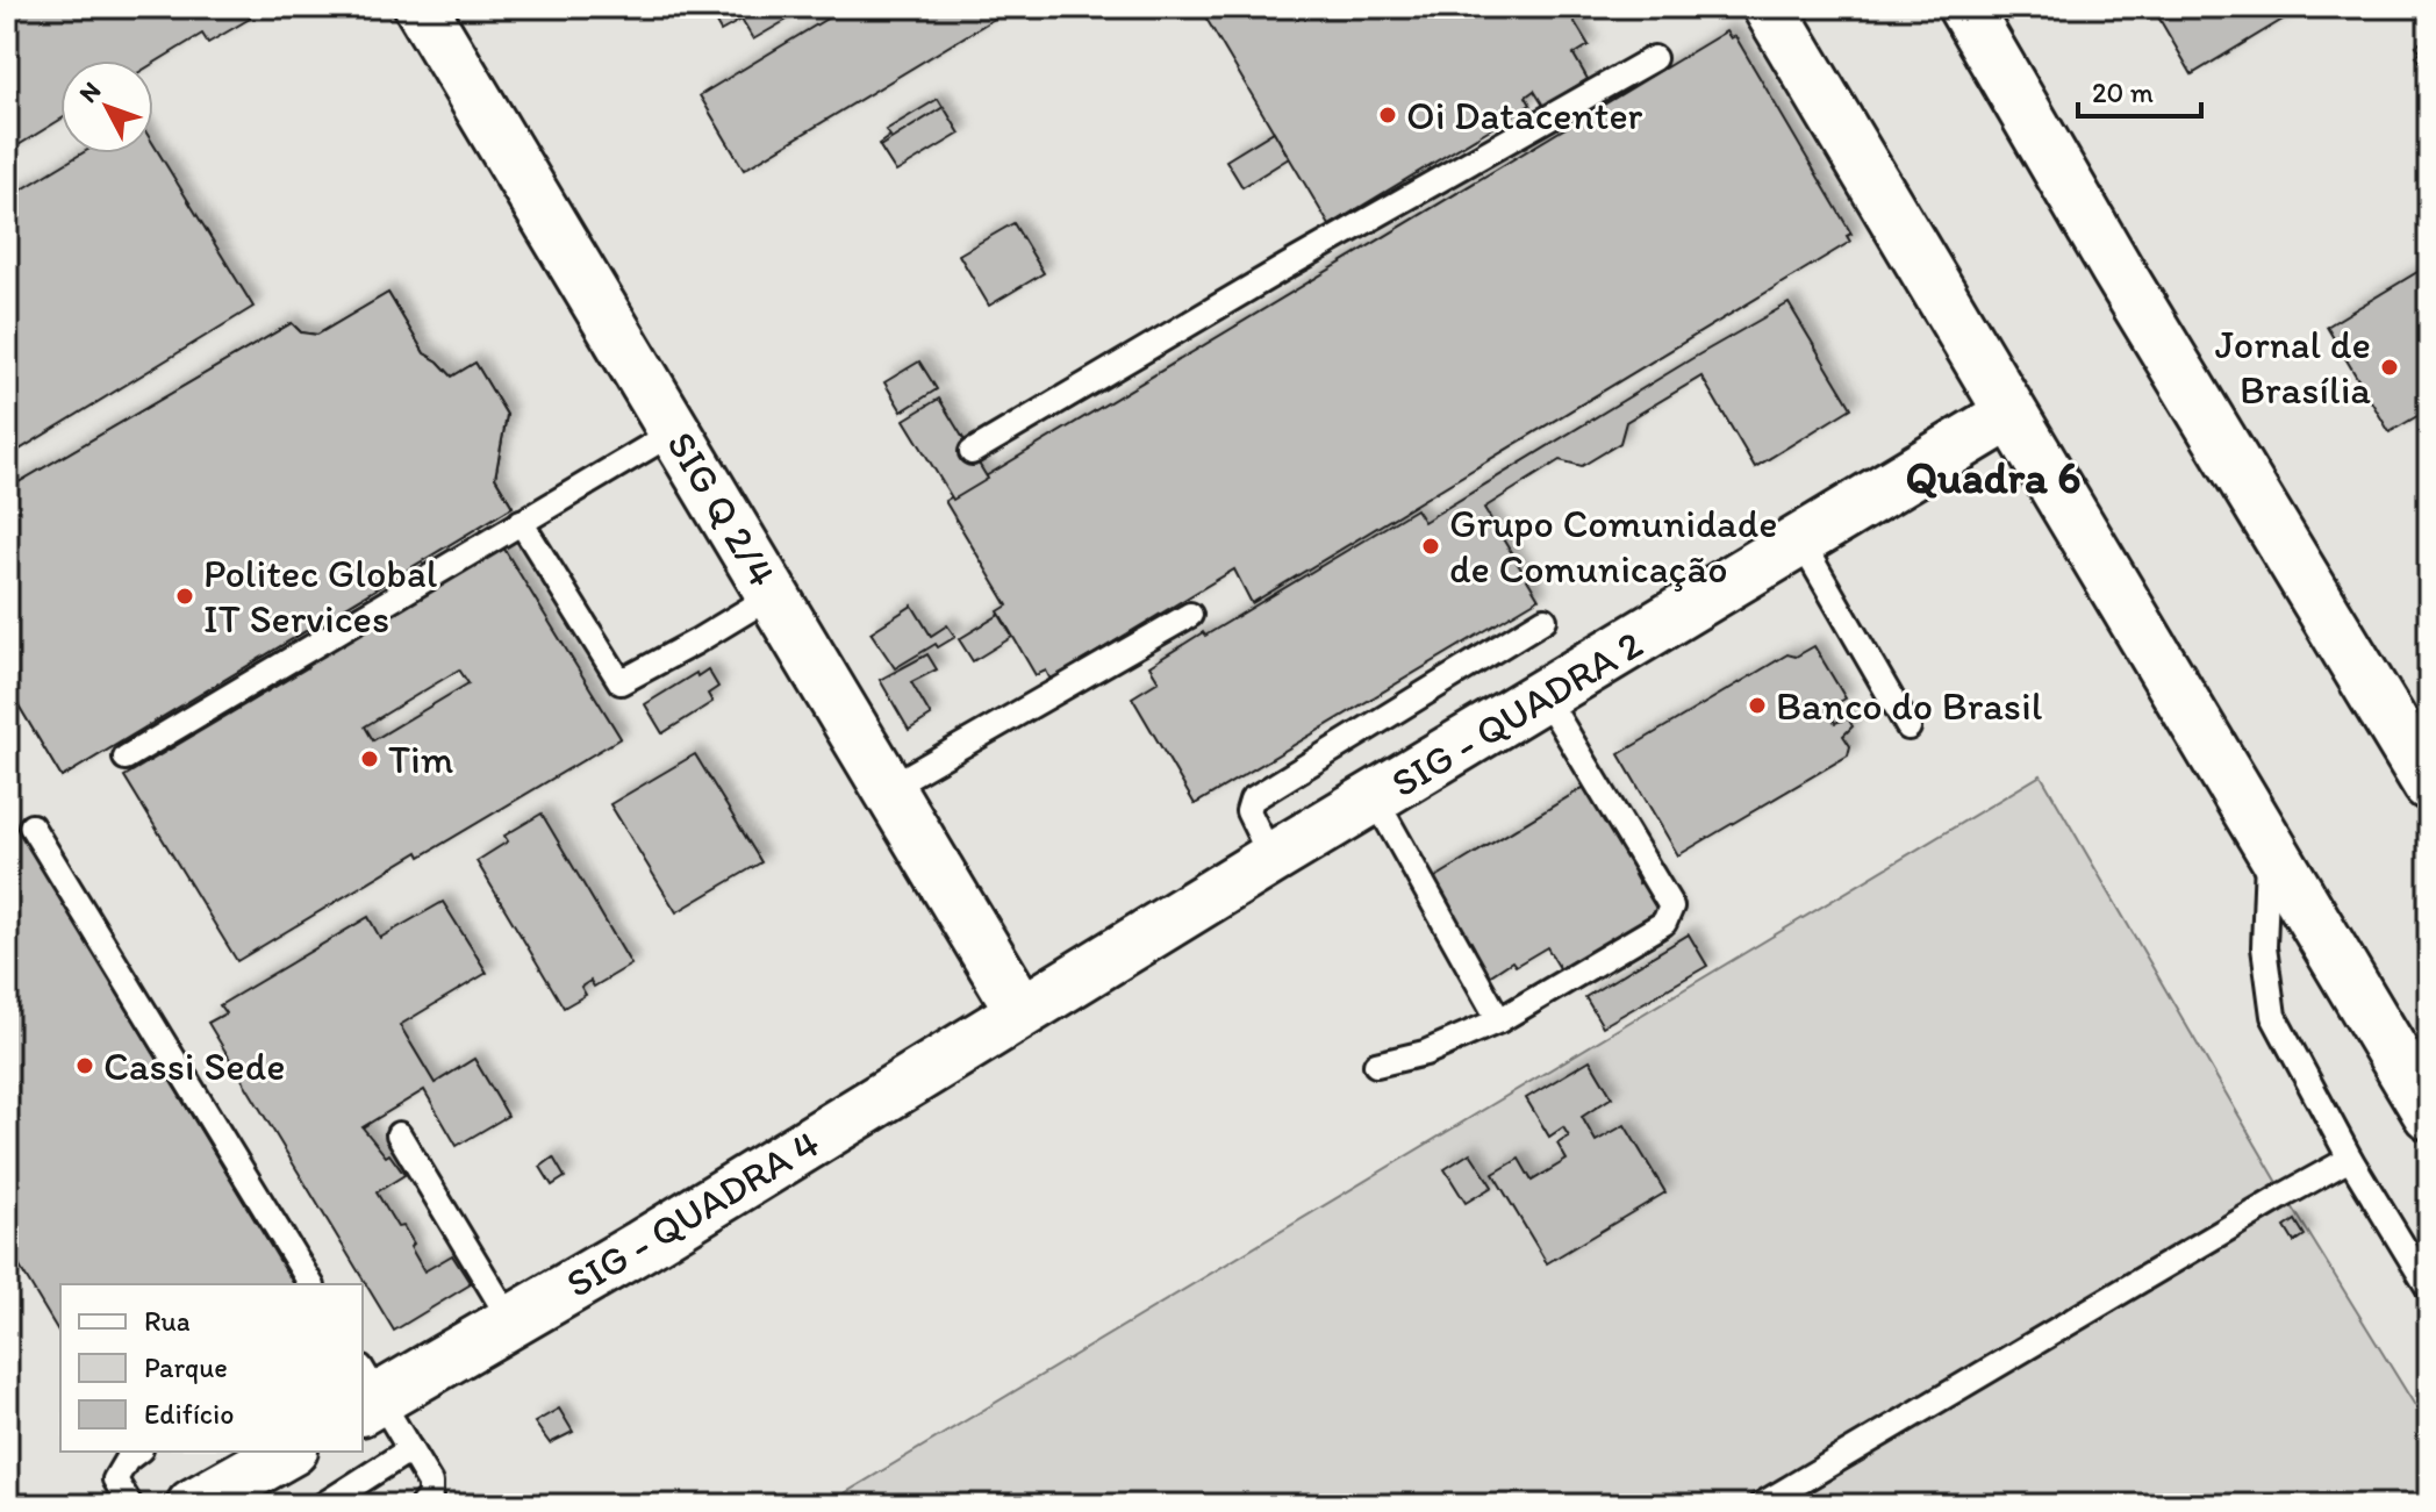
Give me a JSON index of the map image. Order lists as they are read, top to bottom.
{
  "streets": {
    "street": ["SIG Q 2/4", "SIG - QUADRA 2", "SIG - QUADRA 4"]
  },
  "crossings": [
    ["SIG Q 2/4", "SIG - QUADRA 2"],
    ["SIG Q 2/4", "SIG - QUADRA 4"],
    ["SIG - QUADRA 2", "SIG - QUADRA 4"]
  ],
  "districts": ["Quadra 6"],
  "places": [
    "Oi Datacenter",
    "Jornal de Brasília",
    "Grupo Comunidade de Comunicação",
    "Politec Global IT Services",
    "Banco do Brasil",
    "Tim",
    "Cassi Sede"
  ],
  "legend": ["Rua", "Parque", "Edifício"],
  "scale_bar": "20 m",
  "north": "top left"
}
